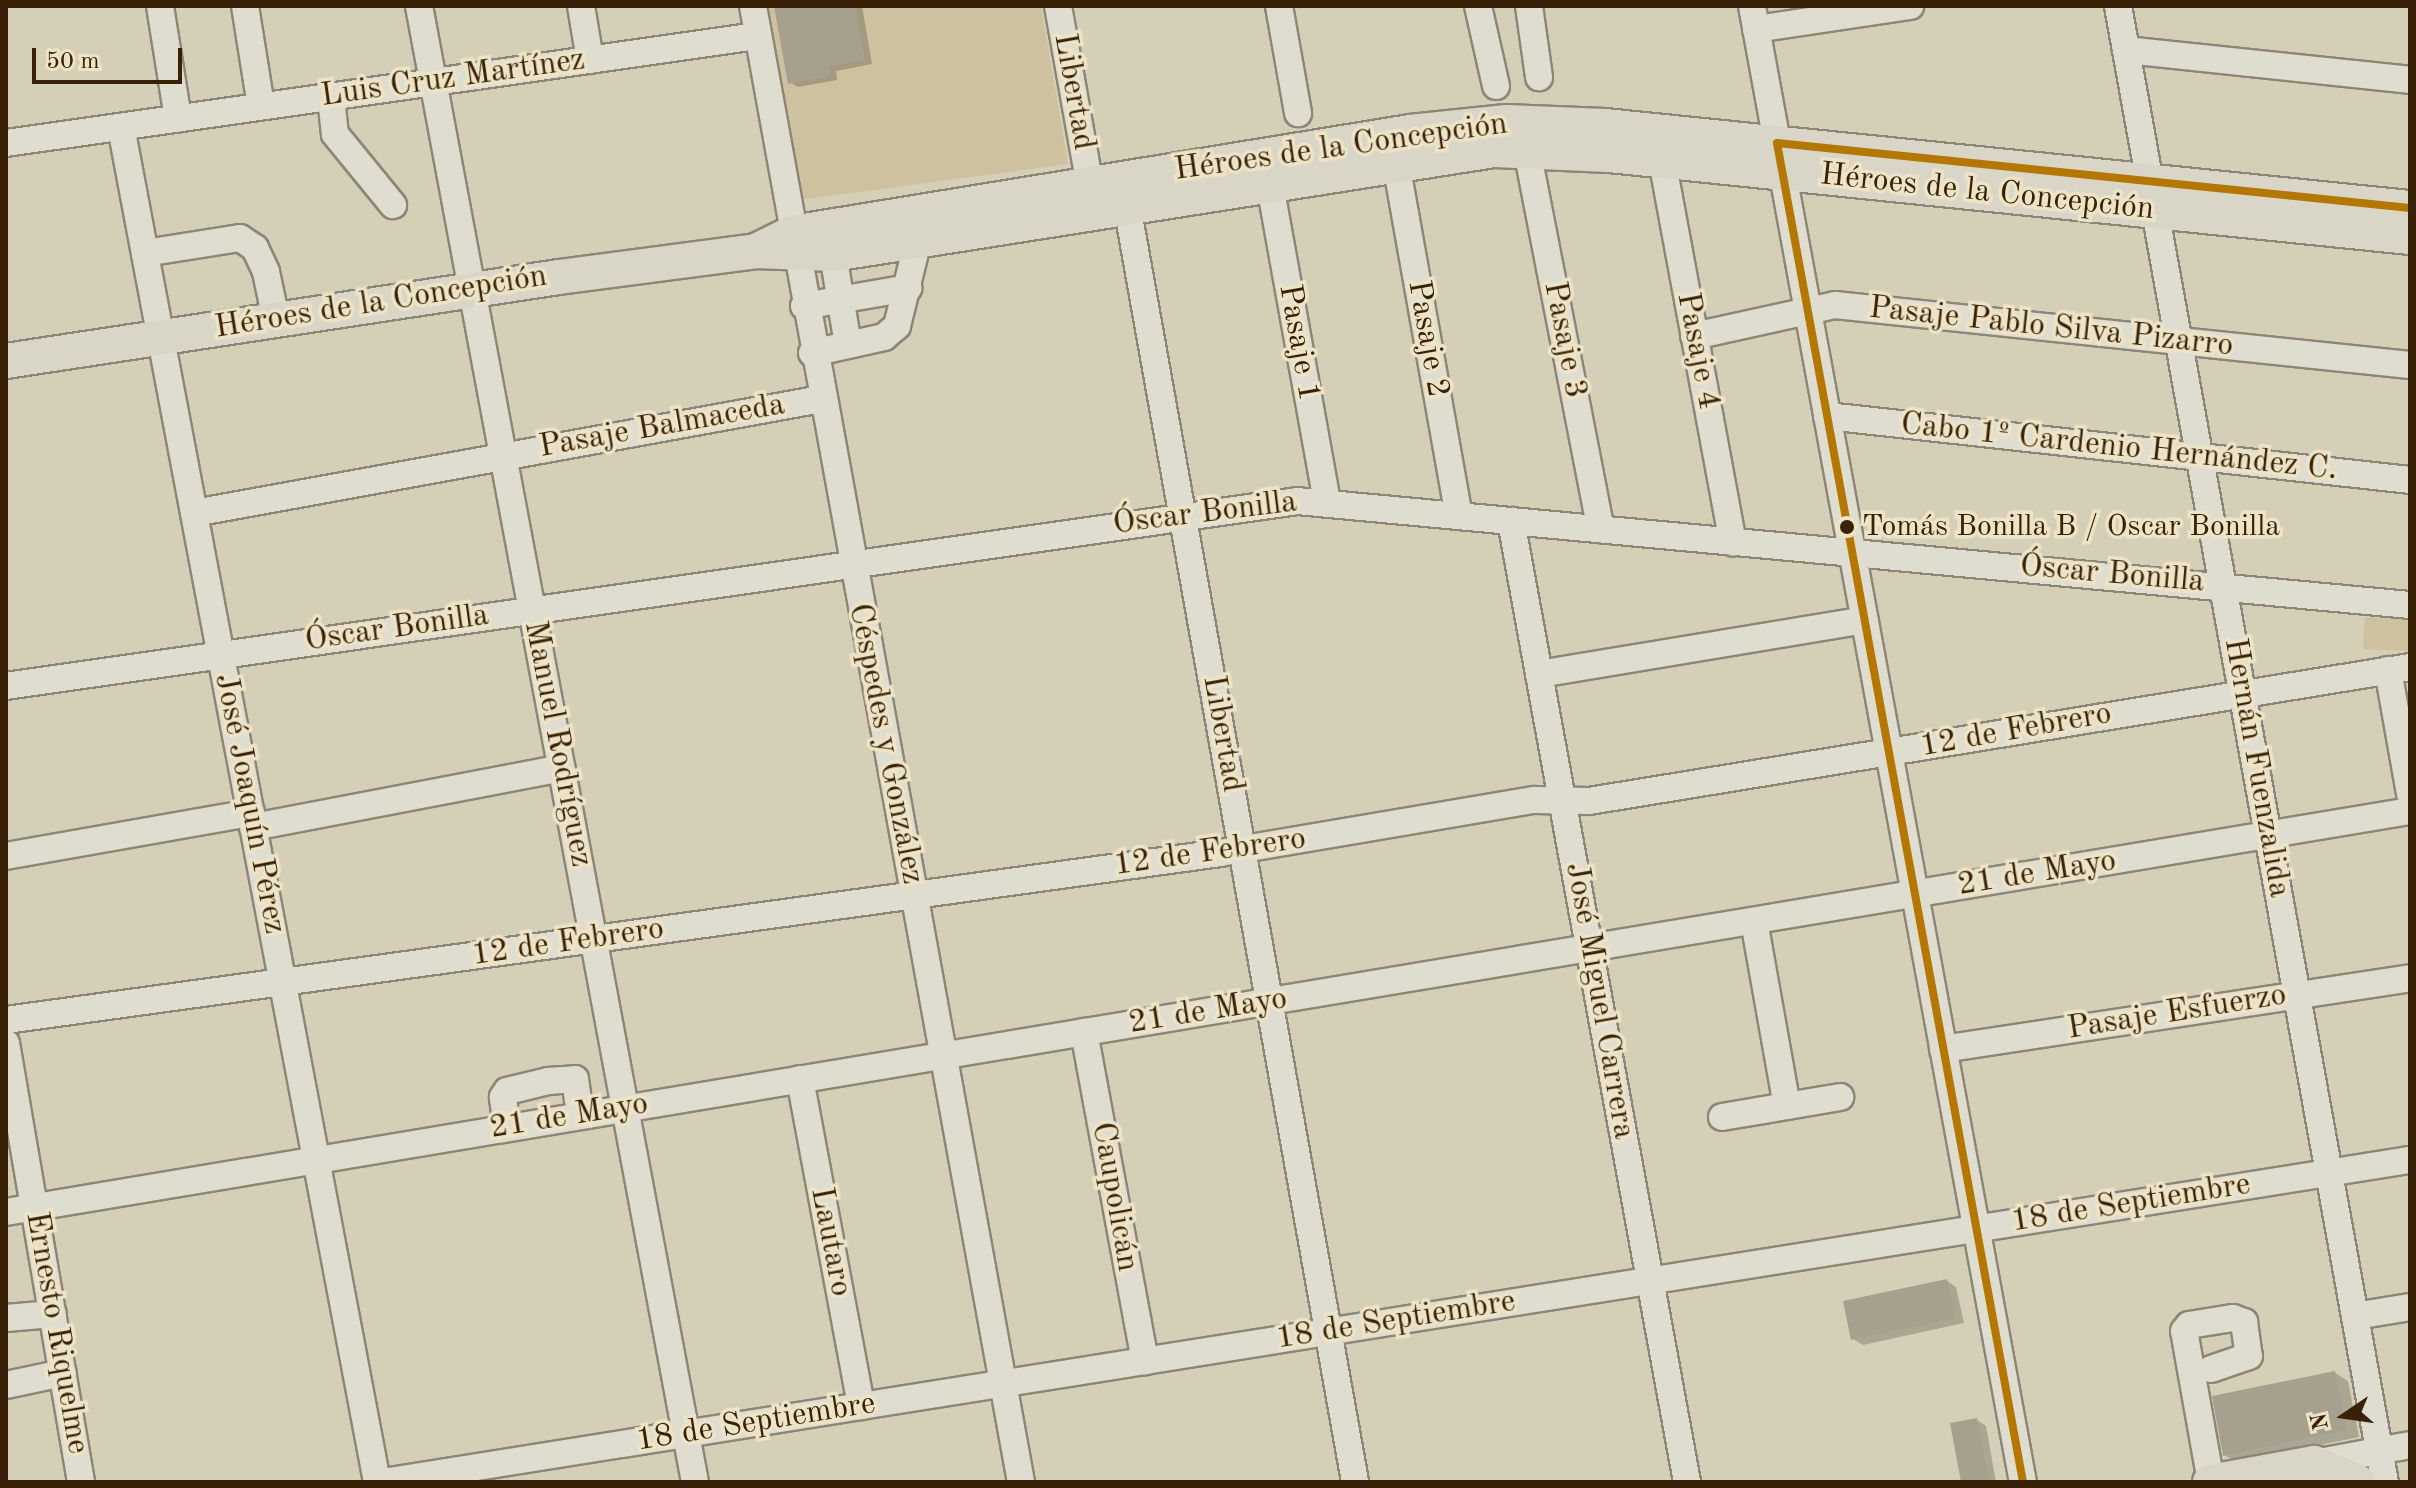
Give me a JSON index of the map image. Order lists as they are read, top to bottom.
{
  "streets": {
    "main road": ["Héroes de la Concepción"],
    "street": [
      "Luis Cruz Martínez",
      "Libertad",
      "Pasaje Pablo Silva Pizarro",
      "Pasaje 2",
      "Pasaje 3",
      "Pasaje 1",
      "Pasaje 4",
      "Pasaje Balmaceda",
      "Cabo 1º Cardenio Hernández C.",
      "Óscar Bonilla",
      "12 de Febrero",
      "Manuel Rodríguez",
      "Céspedes y González",
      "Hernán Fuenzalida",
      "José Joaquín Pérez",
      "21 de Mayo",
      "José Miguel Carrera",
      "Pasaje Esfuerzo",
      "Caupolicán",
      "18 de Septiembre",
      "Lautaro",
      "Ernesto Riquelme"
    ]
  },
  "crossings": [
    ["Luis Cruz Martínez", "Manuel Rodríguez"],
    ["Luis Cruz Martínez", "Céspedes y González"],
    ["Luis Cruz Martínez", "José Joaquín Pérez"],
    ["Libertad", "Héroes de la Concepción"],
    ["Libertad", "Óscar Bonilla"],
    ["Libertad", "12 de Febrero"],
    ["Libertad", "21 de Mayo"],
    ["Libertad", "18 de Septiembre"],
    ["Héroes de la Concepción", "Pasaje 2"],
    ["Héroes de la Concepción", "Pasaje 3"],
    ["Héroes de la Concepción", "Pasaje 1"],
    ["Héroes de la Concepción", "Pasaje 4"],
    ["Héroes de la Concepción", "Manuel Rodríguez"],
    ["Héroes de la Concepción", "Céspedes y González"],
    ["Héroes de la Concepción", "Hernán Fuenzalida"],
    ["Héroes de la Concepción", "José Joaquín Pérez"],
    ["Pasaje Pablo Silva Pizarro", "Pasaje 4"],
    ["Pasaje Pablo Silva Pizarro", "Hernán Fuenzalida"],
    ["Pasaje 2", "Óscar Bonilla"],
    ["Pasaje 3", "Óscar Bonilla"],
    ["Pasaje 1", "Óscar Bonilla"],
    ["Pasaje 4", "Óscar Bonilla"],
    ["Pasaje Balmaceda", "Manuel Rodríguez"],
    ["Pasaje Balmaceda", "Céspedes y González"],
    ["Pasaje Balmaceda", "José Joaquín Pérez"],
    ["Cabo 1º Cardenio Hernández C.", "Hernán Fuenzalida"],
    ["Óscar Bonilla", "Manuel Rodríguez"],
    ["Óscar Bonilla", "Céspedes y González"],
    ["Óscar Bonilla", "Hernán Fuenzalida"],
    ["Óscar Bonilla", "José Joaquín Pérez"],
    ["Óscar Bonilla", "José Miguel Carrera"],
    ["12 de Febrero", "Manuel Rodríguez"],
    ["12 de Febrero", "Céspedes y González"],
    ["12 de Febrero", "Hernán Fuenzalida"],
    ["12 de Febrero", "José Joaquín Pérez"],
    ["12 de Febrero", "José Miguel Carrera"],
    ["Manuel Rodríguez", "21 de Mayo"],
    ["Manuel Rodríguez", "18 de Septiembre"],
    ["Céspedes y González", "21 de Mayo"],
    ["Céspedes y González", "18 de Septiembre"],
    ["Hernán Fuenzalida", "21 de Mayo"],
    ["Hernán Fuenzalida", "Pasaje Esfuerzo"],
    ["Hernán Fuenzalida", "18 de Septiembre"],
    ["José Joaquín Pérez", "21 de Mayo"],
    ["José Joaquín Pérez", "18 de Septiembre"],
    ["21 de Mayo", "José Miguel Carrera"],
    ["21 de Mayo", "Caupolicán"],
    ["21 de Mayo", "Lautaro"],
    ["21 de Mayo", "Ernesto Riquelme"],
    ["José Miguel Carrera", "18 de Septiembre"],
    ["Caupolicán", "18 de Septiembre"],
    ["18 de Septiembre", "Lautaro"]
  ],
  "places": ["Tomás Bonilla B / Oscar Bonilla"],
  "scale_bar": "50 m",
  "north": "left"
}
